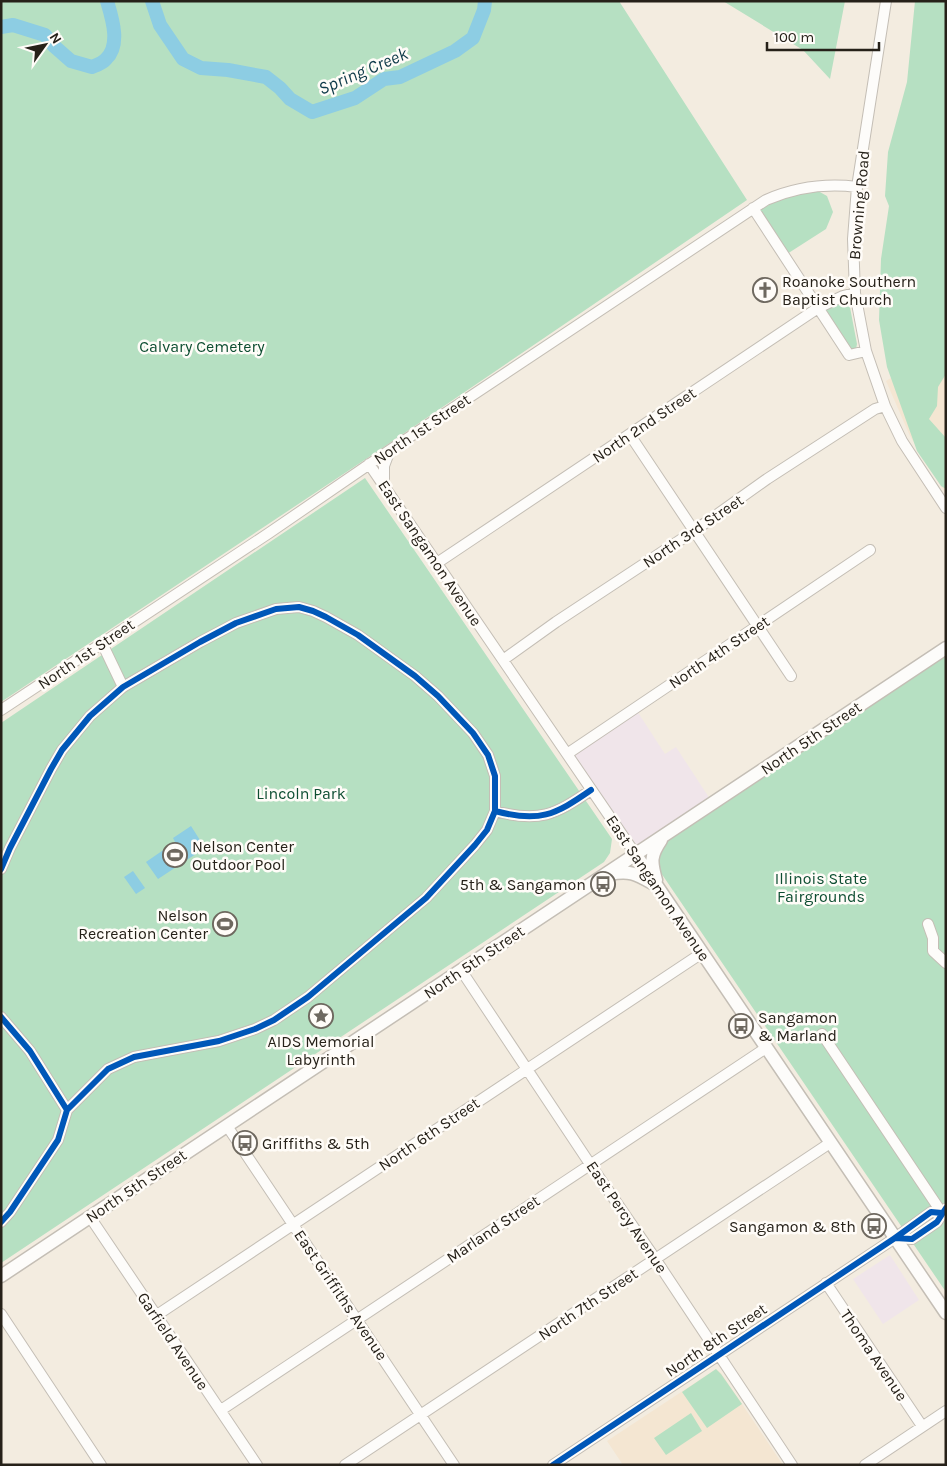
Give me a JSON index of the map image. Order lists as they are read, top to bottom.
{
  "streets": {
    "main road": ["East Sangamon Avenue", "North 5th Street"],
    "street": [
      "Browning Road",
      "North 2nd Street",
      "North 1st Street",
      "North 3rd Street",
      "North 4th Street",
      "North 6th Street",
      "East Percy Avenue",
      "Marland Street",
      "East Griffiths Avenue",
      "North 7th Street",
      "North 8th Street",
      "Garfield Avenue",
      "Thoma Avenue"
    ]
  },
  "crossings": [
    ["Browning Road", "North 2nd Street"],
    ["Browning Road", "North 1st Street"],
    ["Browning Road", "North 3rd Street"],
    ["North 2nd Street", "East Sangamon Avenue"],
    ["North 1st Street", "East Sangamon Avenue"],
    ["North 3rd Street", "East Sangamon Avenue"],
    ["East Sangamon Avenue", "North 4th Street"],
    ["East Sangamon Avenue", "North 5th Street"],
    ["East Sangamon Avenue", "North 6th Street"],
    ["East Sangamon Avenue", "Marland Street"],
    ["East Sangamon Avenue", "North 7th Street"],
    ["East Sangamon Avenue", "North 8th Street"],
    ["North 5th Street", "East Percy Avenue"],
    ["North 5th Street", "East Griffiths Avenue"],
    ["North 5th Street", "Garfield Avenue"],
    ["North 6th Street", "East Percy Avenue"],
    ["North 6th Street", "East Griffiths Avenue"],
    ["North 6th Street", "Garfield Avenue"],
    ["East Percy Avenue", "Marland Street"],
    ["East Percy Avenue", "North 7th Street"],
    ["East Percy Avenue", "North 8th Street"],
    ["Marland Street", "East Griffiths Avenue"],
    ["Marland Street", "Garfield Avenue"],
    ["East Griffiths Avenue", "North 7th Street"],
    ["North 8th Street", "Thoma Avenue"]
  ],
  "water": ["Spring Creek"],
  "parks": ["Calvary Cemetery", "Lincoln Park", "Illinois State Fairgrounds"],
  "places": {
    "church": ["Roanoke Southern Baptist Church"],
    "sports": ["Nelson Center Outdoor Pool", "Nelson Recreation Center"],
    "bus stop": [
      "5th & Sangamon",
      "Sangamon & Marland",
      "Griffiths & 5th",
      "Sangamon & 8th"
    ],
    "place": ["AIDS Memorial Labyrinth"]
  },
  "scale_bar": "100 m",
  "north": "top right"
}
